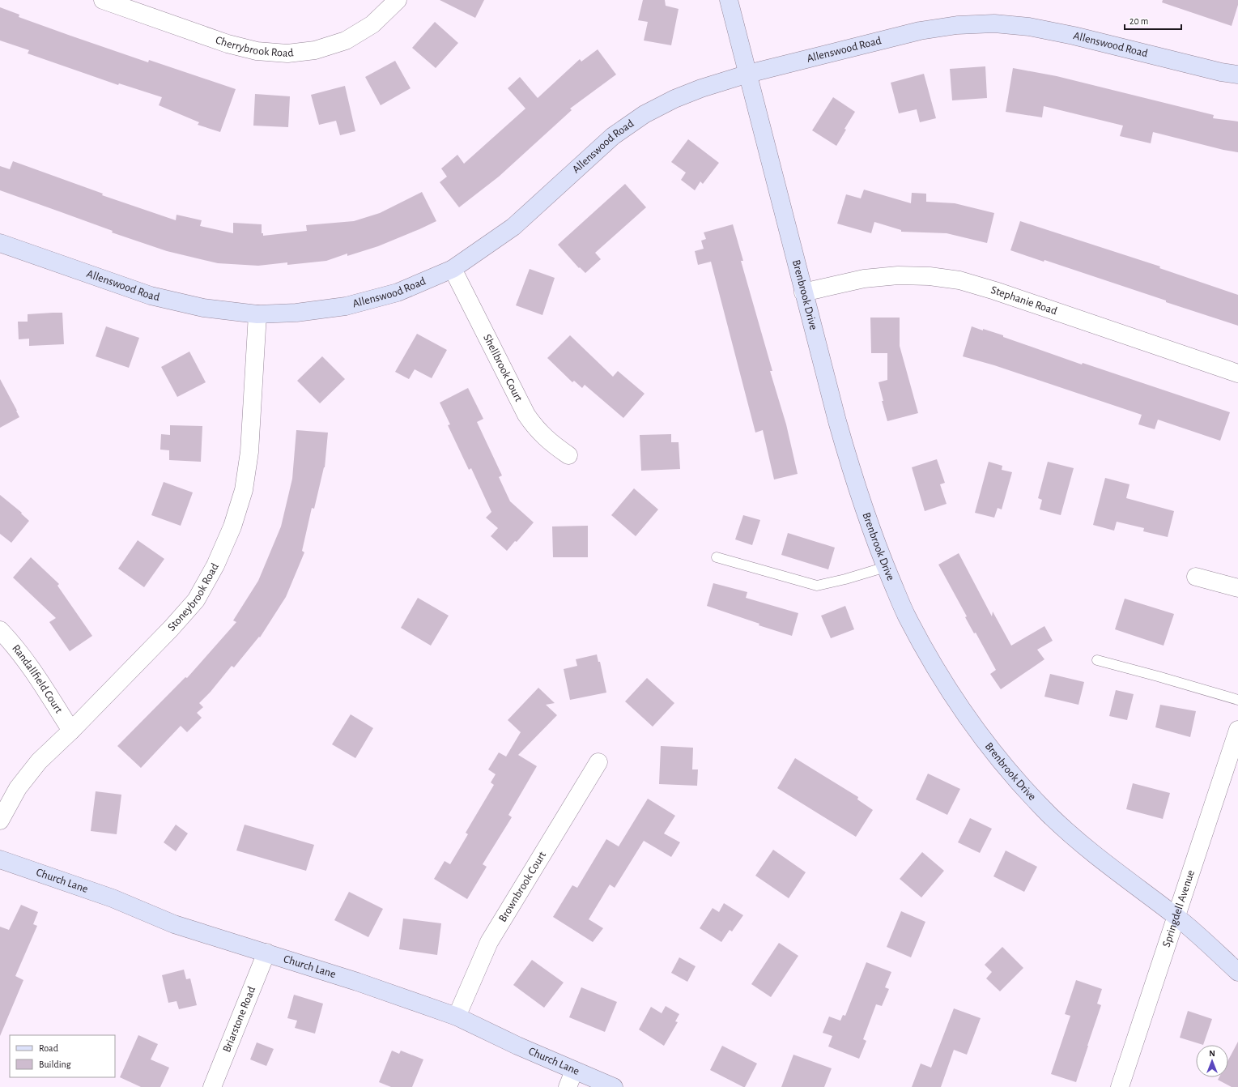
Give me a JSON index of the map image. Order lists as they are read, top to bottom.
{
  "streets": {
    "street": [
      "Cherrybrook Road",
      "Allenswood Road",
      "Brenbrook Drive",
      "Stephanie Road",
      "Shellbrook Court",
      "Stoneybrook Road",
      "Randallfield Court",
      "Church Lane",
      "Brownbrook Court",
      "Springdell Avenue",
      "Briarstone Road"
    ]
  },
  "crossings": [
    ["Allenswood Road", "Brenbrook Drive"],
    ["Allenswood Road", "Shellbrook Court"],
    ["Allenswood Road", "Stoneybrook Road"],
    ["Brenbrook Drive", "Stephanie Road"],
    ["Brenbrook Drive", "Springdell Avenue"],
    ["Stoneybrook Road", "Randallfield Court"],
    ["Church Lane", "Brownbrook Court"],
    ["Church Lane", "Briarstone Road"]
  ],
  "legend": ["Road", "Building"],
  "scale_bar": "20 m",
  "north": "top"
}
